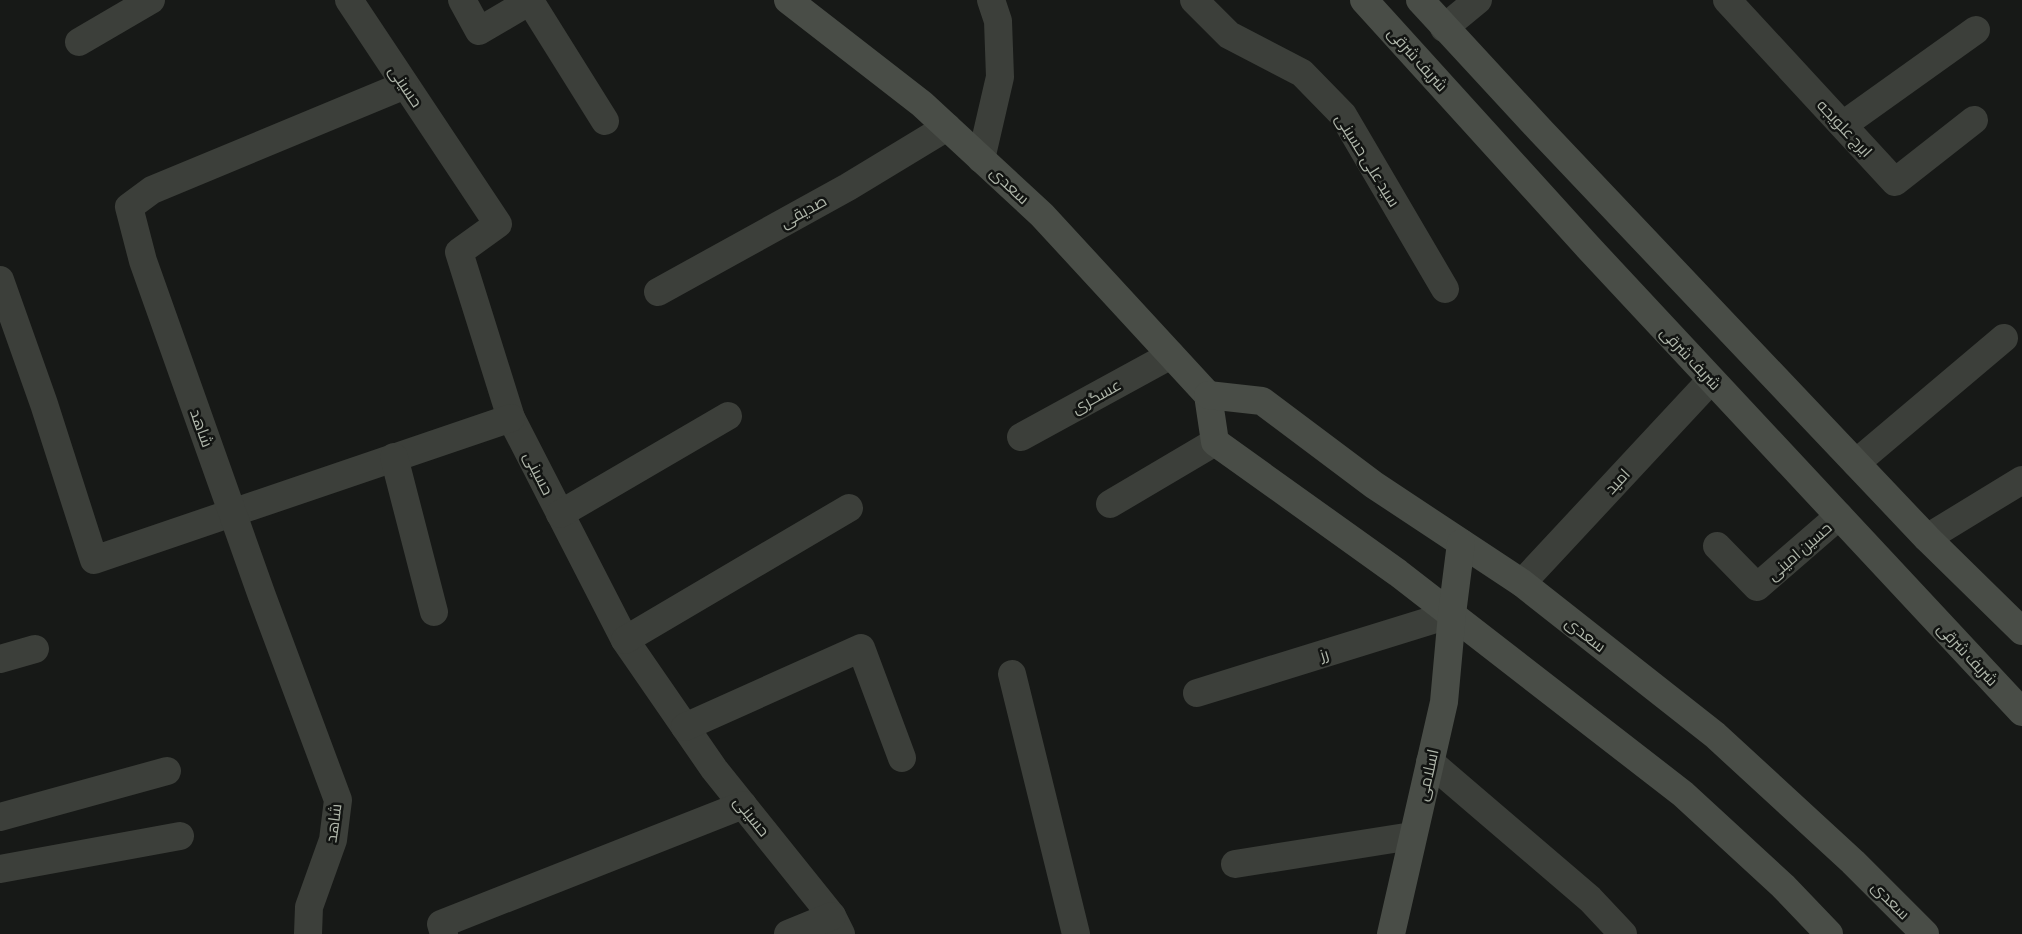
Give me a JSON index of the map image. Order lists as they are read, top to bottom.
{
  "streets": {
    "street": [
      "شریف شرقی",
      "حسینی",
      "ایرج علویجه",
      "سید علی حسینی",
      "سعدی",
      "صدیقی",
      "عسگری",
      "شاهد",
      "امید",
      "حسین امینی",
      "رز",
      "اسلامی"
    ]
  },
  "crossings": [
    ["شریف شرقی", "امید"],
    ["شریف شرقی", "حسین امینی"],
    ["حسینی", "شاهد"],
    ["سعدی", "صدیقی"],
    ["سعدی", "عسگری"],
    ["سعدی", "امید"],
    ["سعدی", "اسلامی"],
    ["رز", "اسلامی"]
  ]
}
